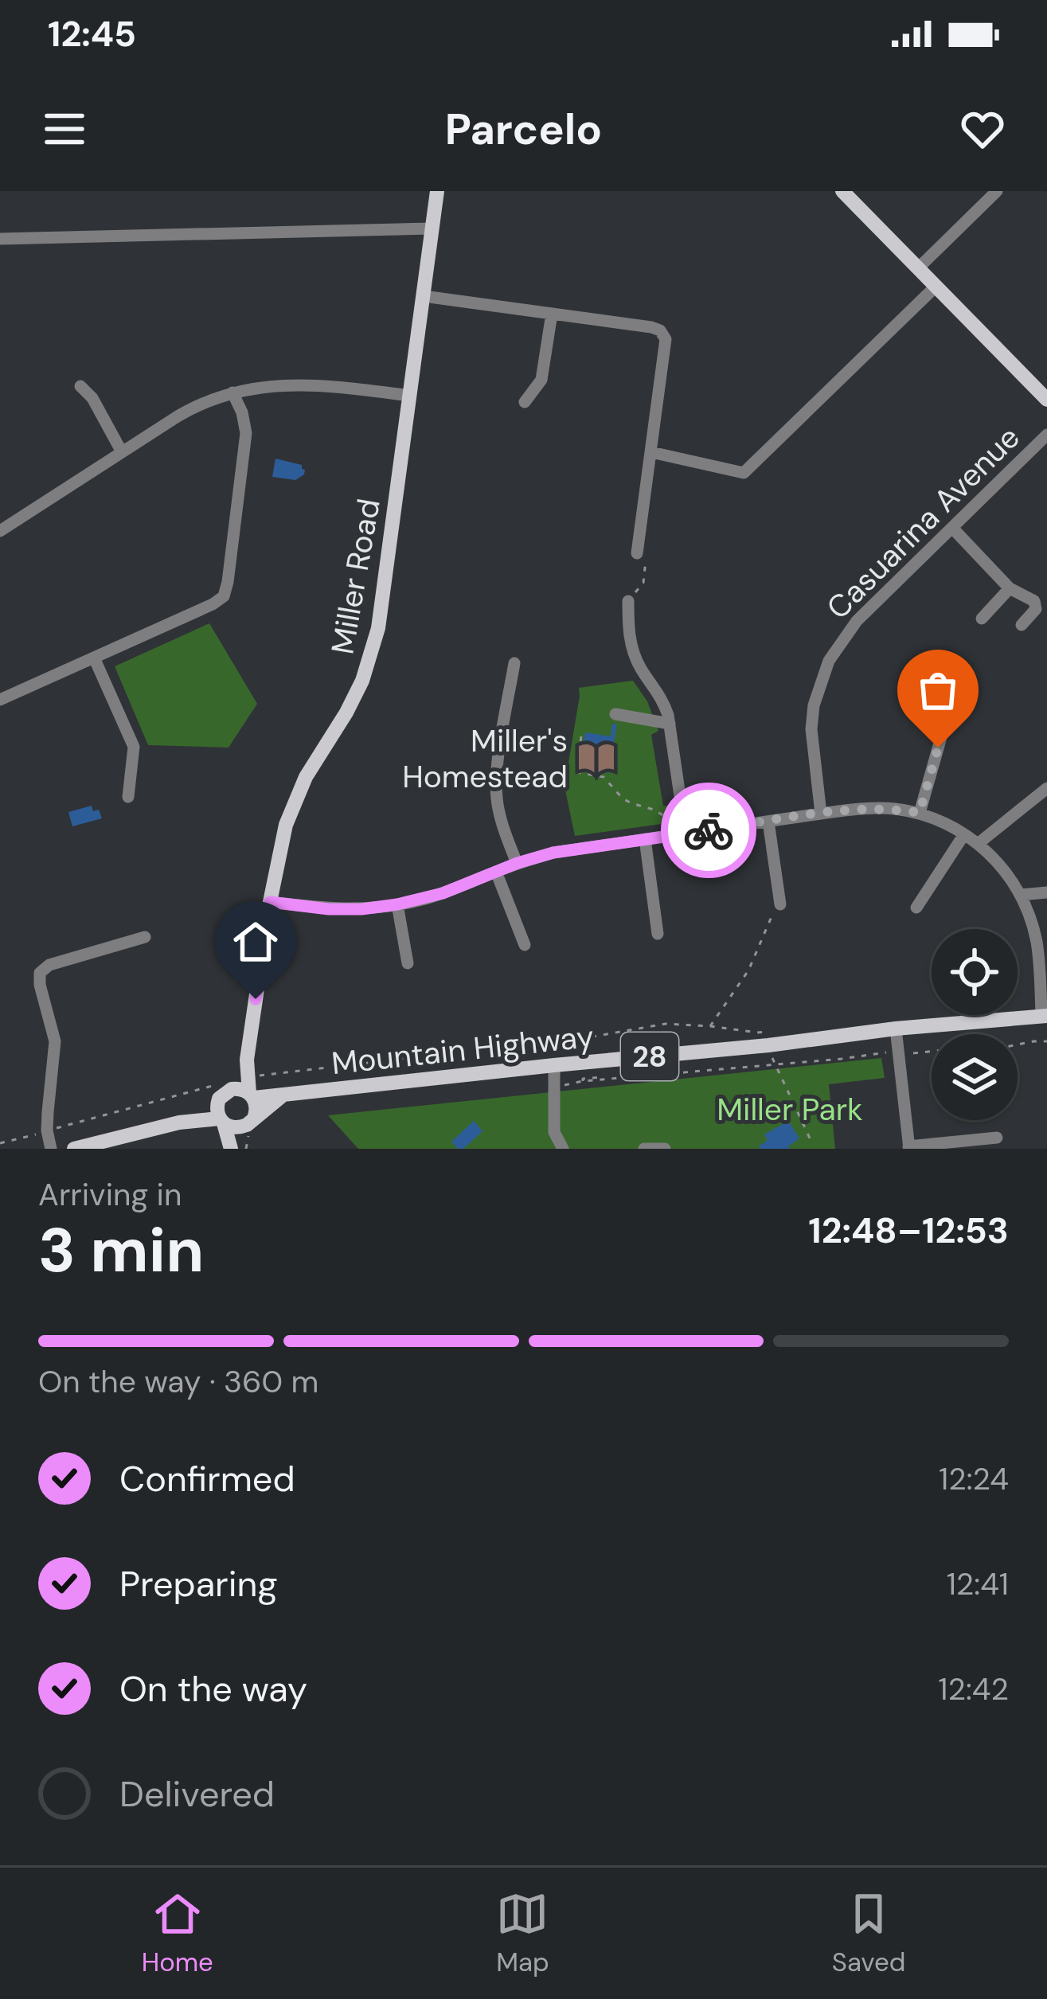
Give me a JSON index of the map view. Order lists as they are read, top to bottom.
{
  "streets": {
    "main road": ["Miller Road", "Mountain Highway", "28"],
    "street": ["Casuarina Avenue"]
  },
  "crossings": [
    ["Miller Road", "Mountain Highway"],
    ["Miller Road", "28"],
    ["Mountain Highway", "28"]
  ],
  "parks": ["Miller Park"],
  "places": {
    "library": ["Miller's Homestead"]
  },
  "page": {
    "status": "12:45",
    "header": "Parcelo",
    "heading": ["3 min", "Arriving in", "12:48–12:53"],
    "bar": "On the way · 360 m",
    "list": [
      ["Confirmed", "12:24"],
      ["Preparing", "12:41"],
      ["On the way", "12:42"],
      "Delivered"
    ],
    "tabs": ["Home", "Map", "Saved"]
  }
}
